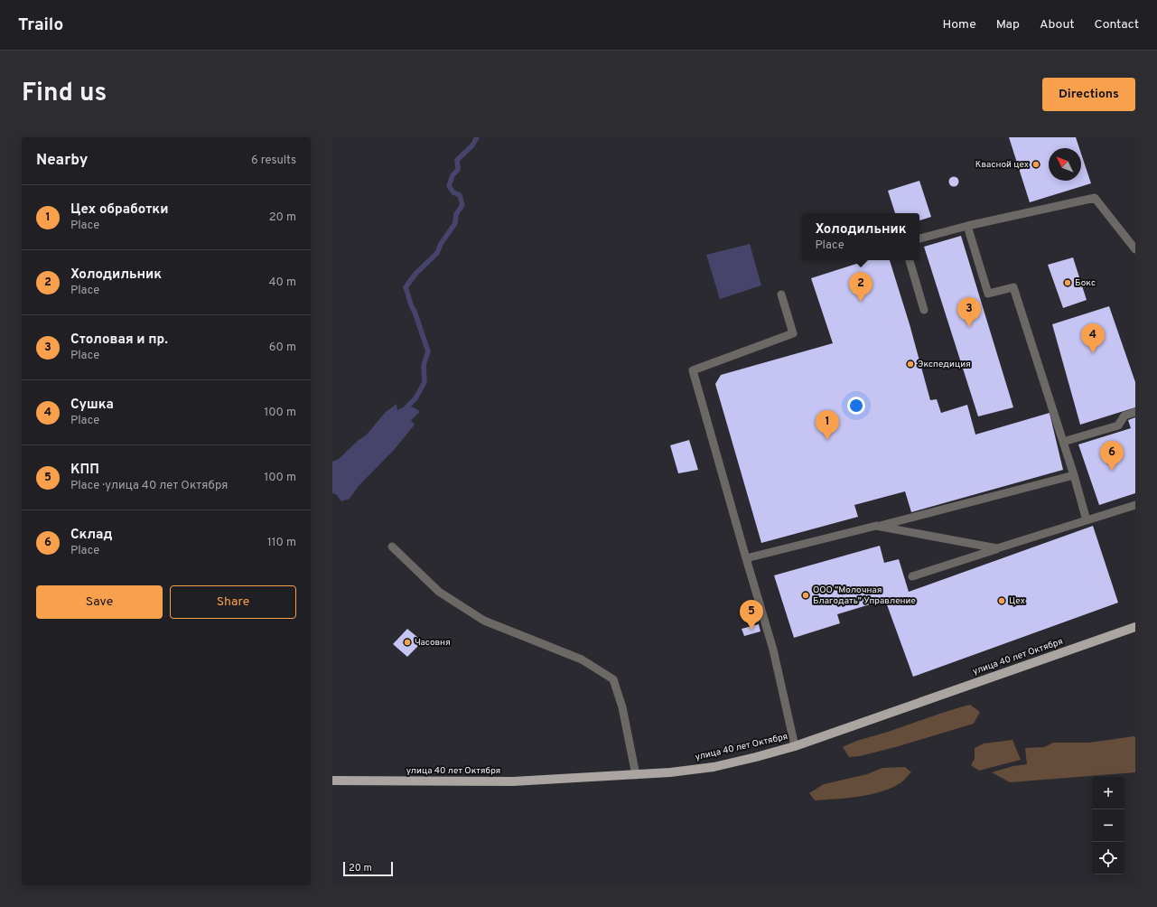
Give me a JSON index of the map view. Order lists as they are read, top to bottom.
{
  "streets": {
    "main road": ["улица 40 лет Октября"]
  },
  "places": [
    "Квасной цех",
    "Бокс",
    "Экспедиция",
    "ООО \"Молочная Благодать\" Управление",
    "Цех",
    "Часовня"
  ],
  "scale_bar": "20 m",
  "north": "top left",
  "page": {
    "header": "Trailo",
    "nav": [
      "Home",
      "Map",
      "About",
      "Contact"
    ],
    "title": "Find us",
    "buttons": [
      "Directions",
      ["Save", "Share"]
    ],
    "heading": ["Nearby", "6 results"],
    "list": [
      {
        "mark": "1",
        "name": "Цех обработки",
        "note": "Place",
        "value": "20 m"
      },
      {
        "mark": "2",
        "name": "Холодильник",
        "note": "Place",
        "value": "40 m"
      },
      {
        "mark": "3",
        "name": "Столовая и пр.",
        "note": "Place",
        "value": "60 m"
      },
      {
        "mark": "4",
        "name": "Сушка",
        "note": "Place",
        "value": "100 m"
      },
      {
        "mark": "5",
        "name": "КПП",
        "note": "Place · улица 40 лет Октября",
        "value": "100 m"
      },
      {
        "mark": "6",
        "name": "Склад",
        "note": "Place",
        "value": "110 m"
      }
    ],
    "popup": ["Холодильник", "Place"],
    "pins": [
      "2",
      "3",
      "4",
      "1",
      "6",
      "5"
    ],
    "map_buttons": ["+", "−"],
    "scale": "20 m"
  }
}
